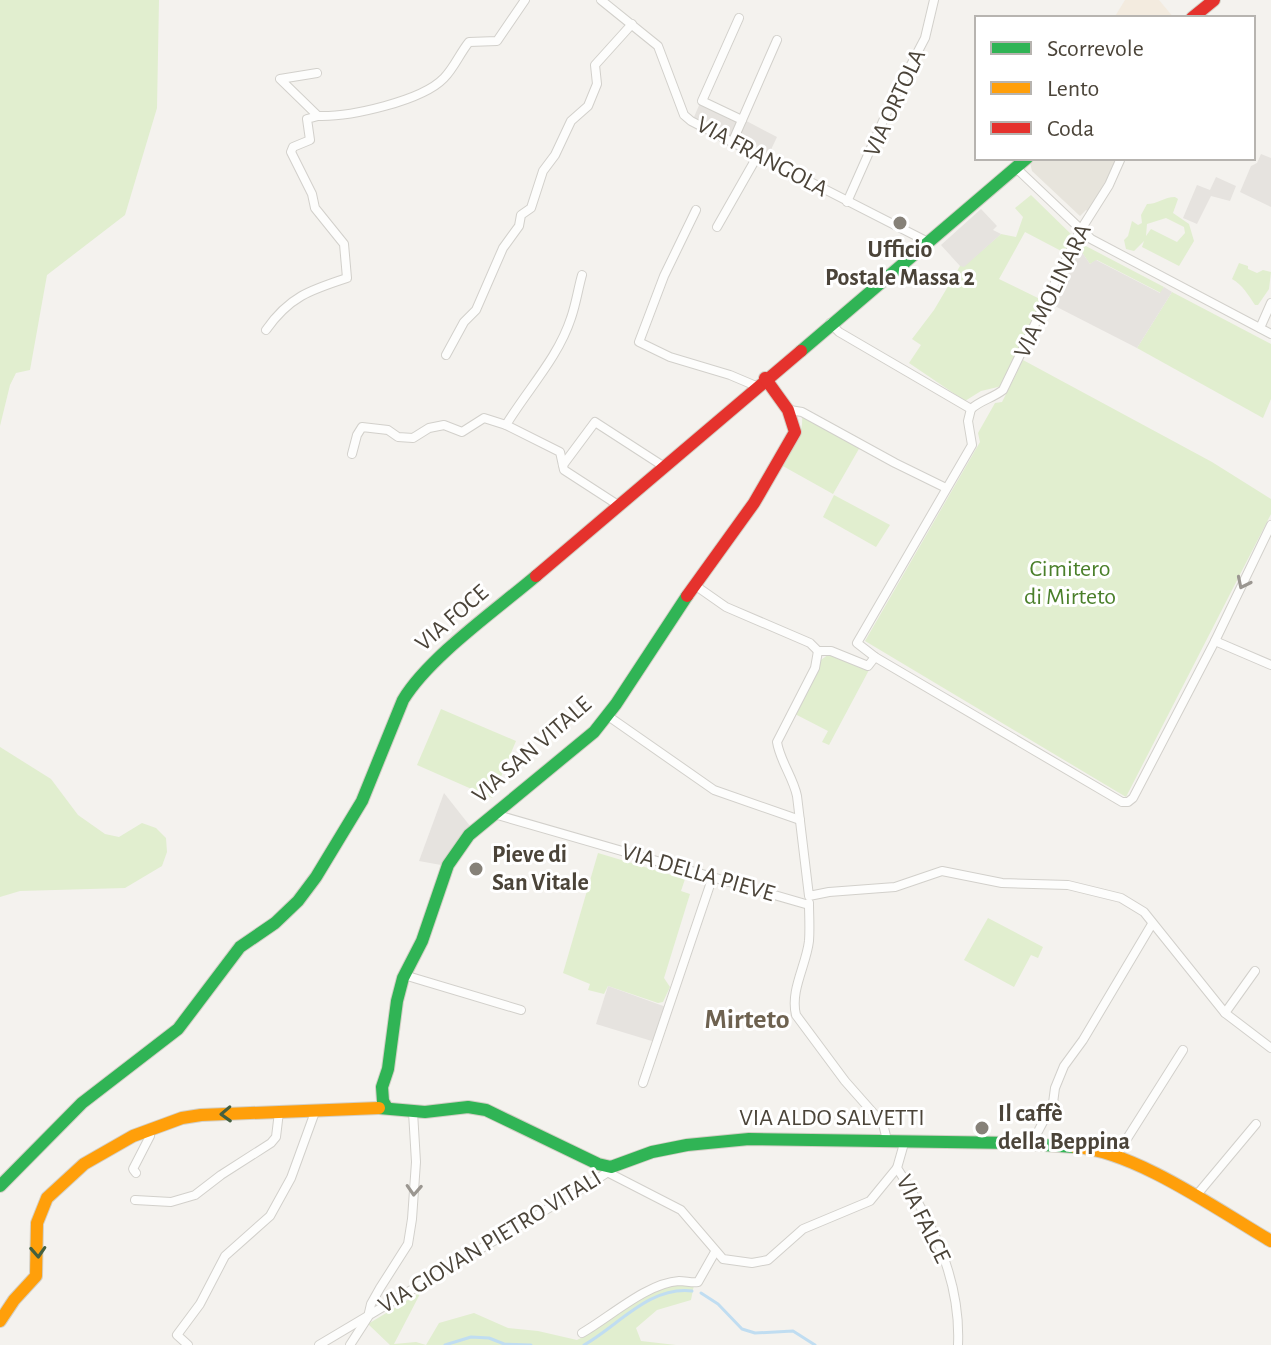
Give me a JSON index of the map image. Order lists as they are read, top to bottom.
{
  "streets": {
    "street": [
      "VIA ORTOLA",
      "VIA FRANGOLA",
      "VIA MOLINARA",
      "VIA FOCE",
      "VIA SAN VITALE",
      "VIA DELLA PIEVE",
      "VIA ALDO SALVETTI",
      "VIA FALCE",
      "VIA GIOVAN PIETRO VITALI"
    ]
  },
  "crossings": [
    ["VIA ORTOLA", "VIA FRANGOLA"],
    ["VIA FRANGOLA", "VIA FOCE"],
    ["VIA SAN VITALE", "VIA DELLA PIEVE"],
    ["VIA ALDO SALVETTI", "VIA FALCE"],
    ["VIA ALDO SALVETTI", "VIA GIOVAN PIETRO VITALI"]
  ],
  "districts": ["Mirteto"],
  "parks": ["Cimitero di Mirteto"],
  "places": ["Ufficio Postale Massa 2", "Pieve di San Vitale", "Il caffè della Beppina"],
  "legend": ["Scorrevole", "Lento", "Coda"]
}
